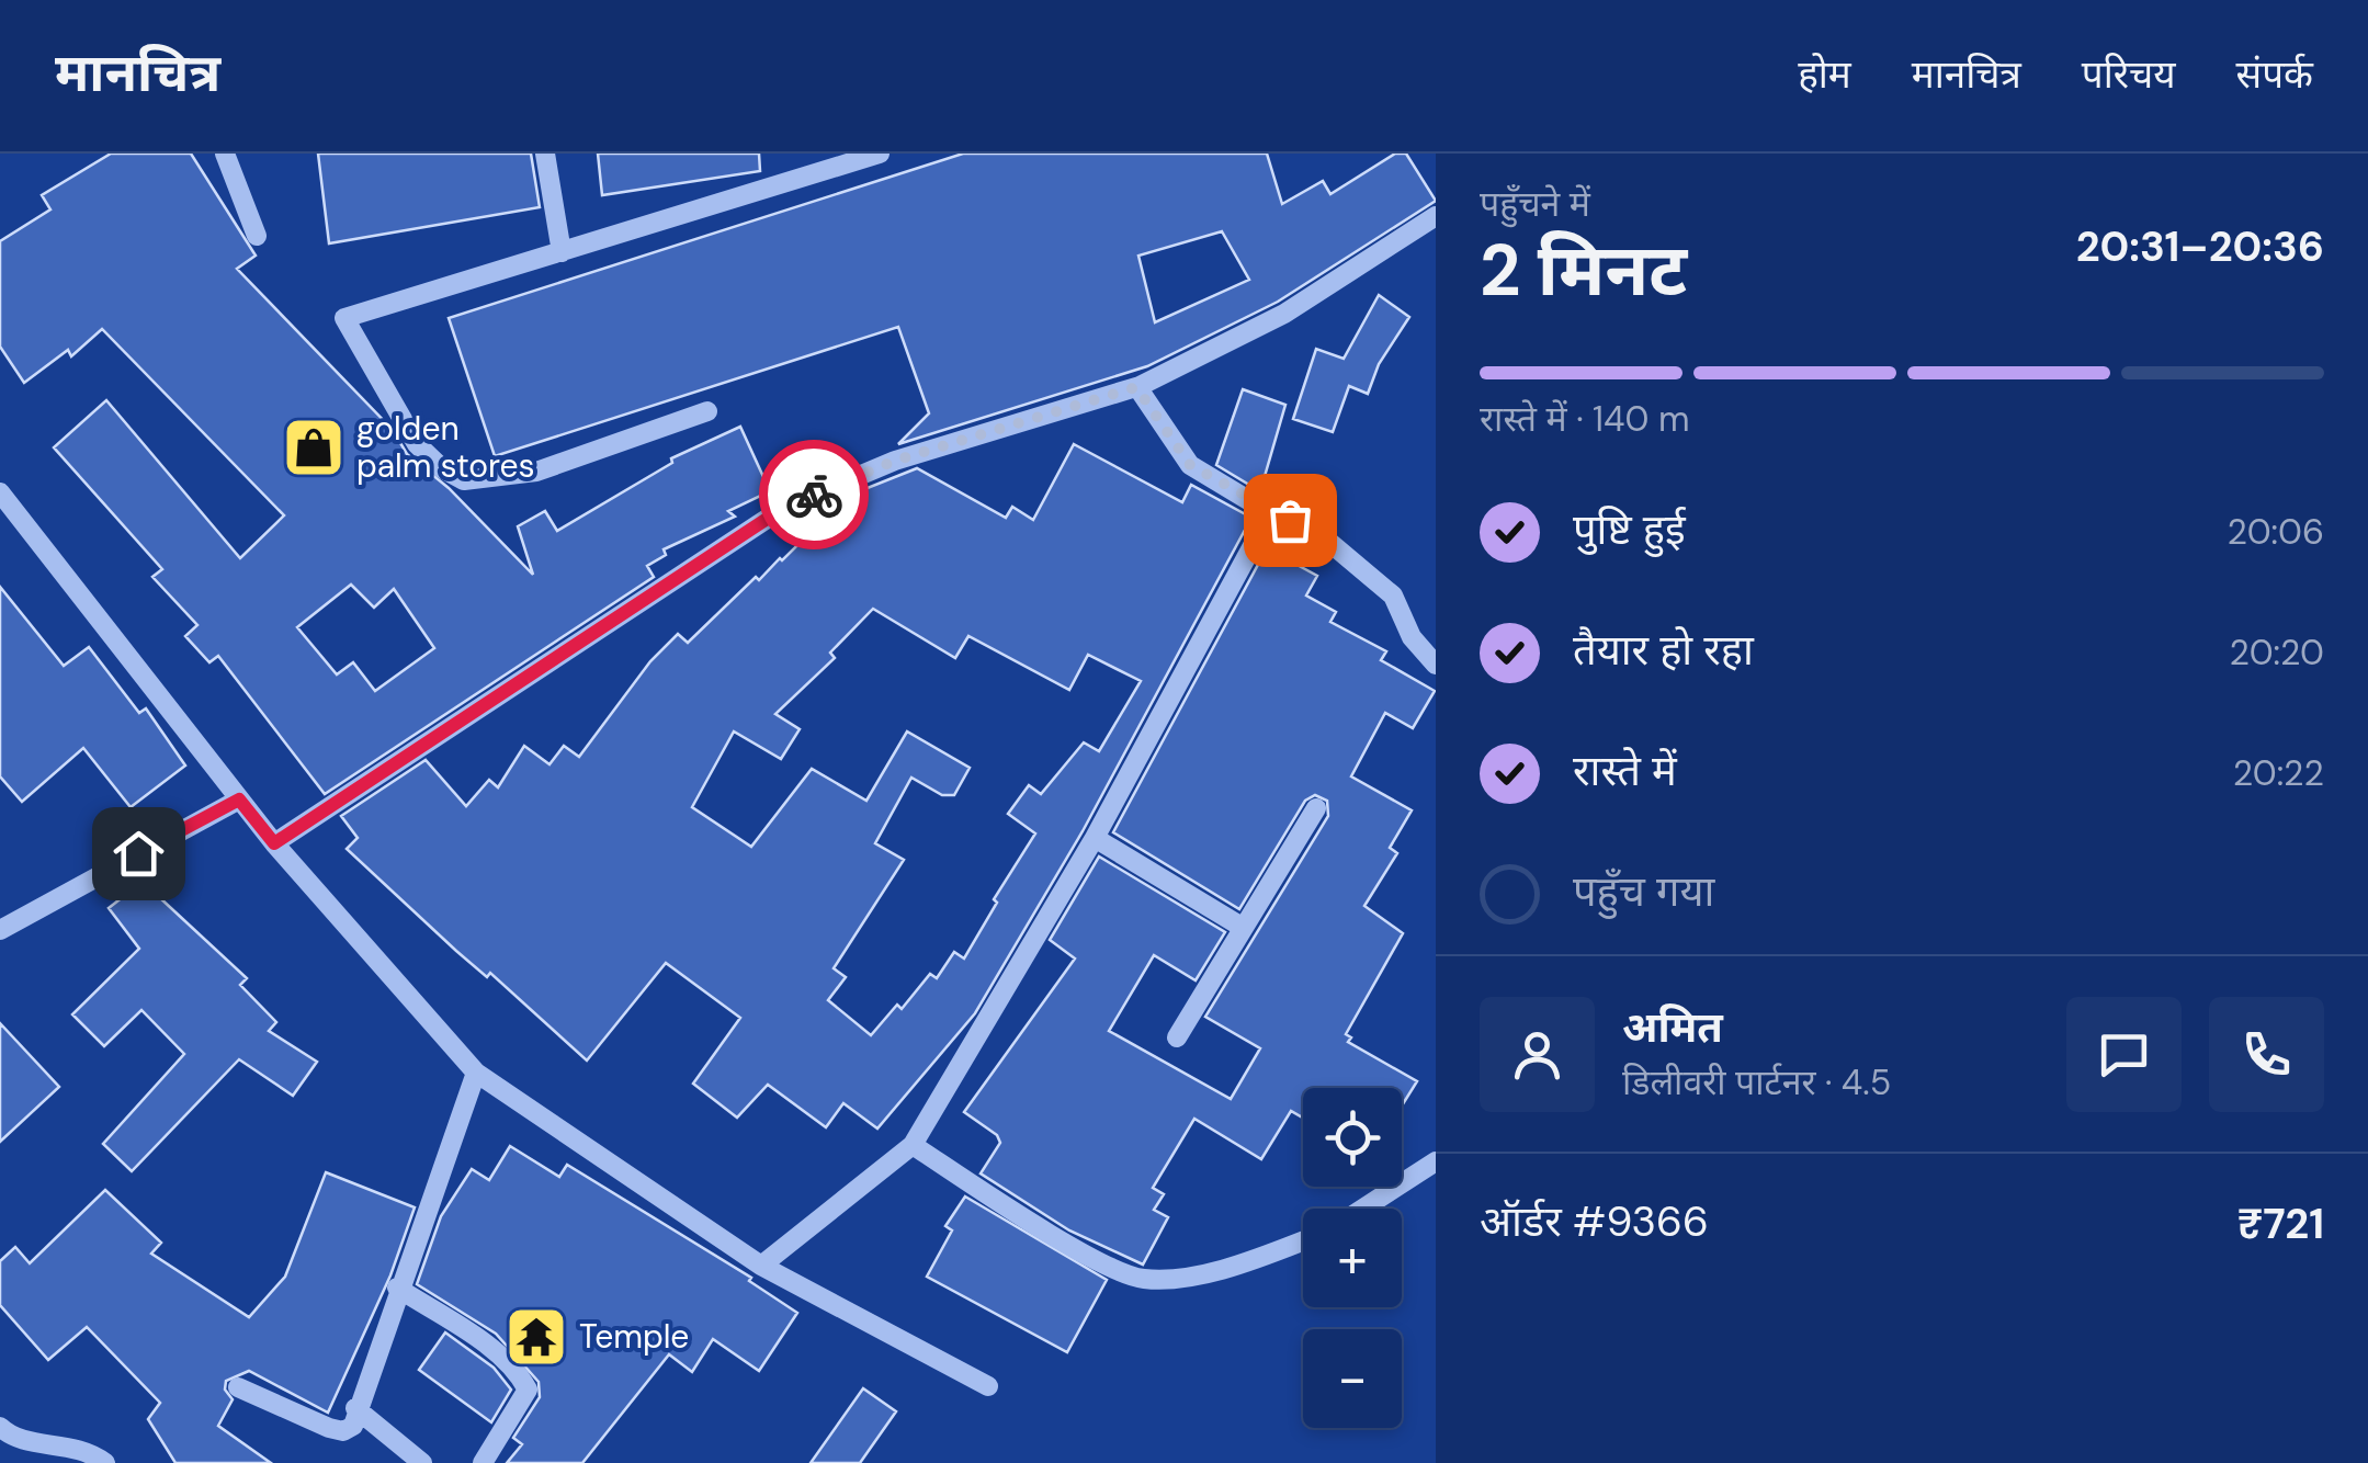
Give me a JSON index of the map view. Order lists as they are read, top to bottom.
{
  "places": {
    "shop": ["golden palm stores"],
    "temple": ["Temple"]
  },
  "page": {
    "header": "मानचित्र",
    "nav": [
      "होम",
      "मानचित्र",
      "परिचय",
      "संपर्क"
    ],
    "heading": ["2 मिनट", "पहुँचने में", "20:31–20:36"],
    "panel": [
      "अमित",
      "डिलीवरी पार्टनर · 4.5",
      "ऑर्डर #9366",
      "₹721"
    ],
    "bar": "रास्ते में · 140 m",
    "list": [
      ["पुष्टि हुई", "20:06"],
      ["तैयार हो रहा", "20:20"],
      ["रास्ते में", "20:22"],
      "पहुँच गया"
    ],
    "map_buttons": ["+", "−"]
  }
}
